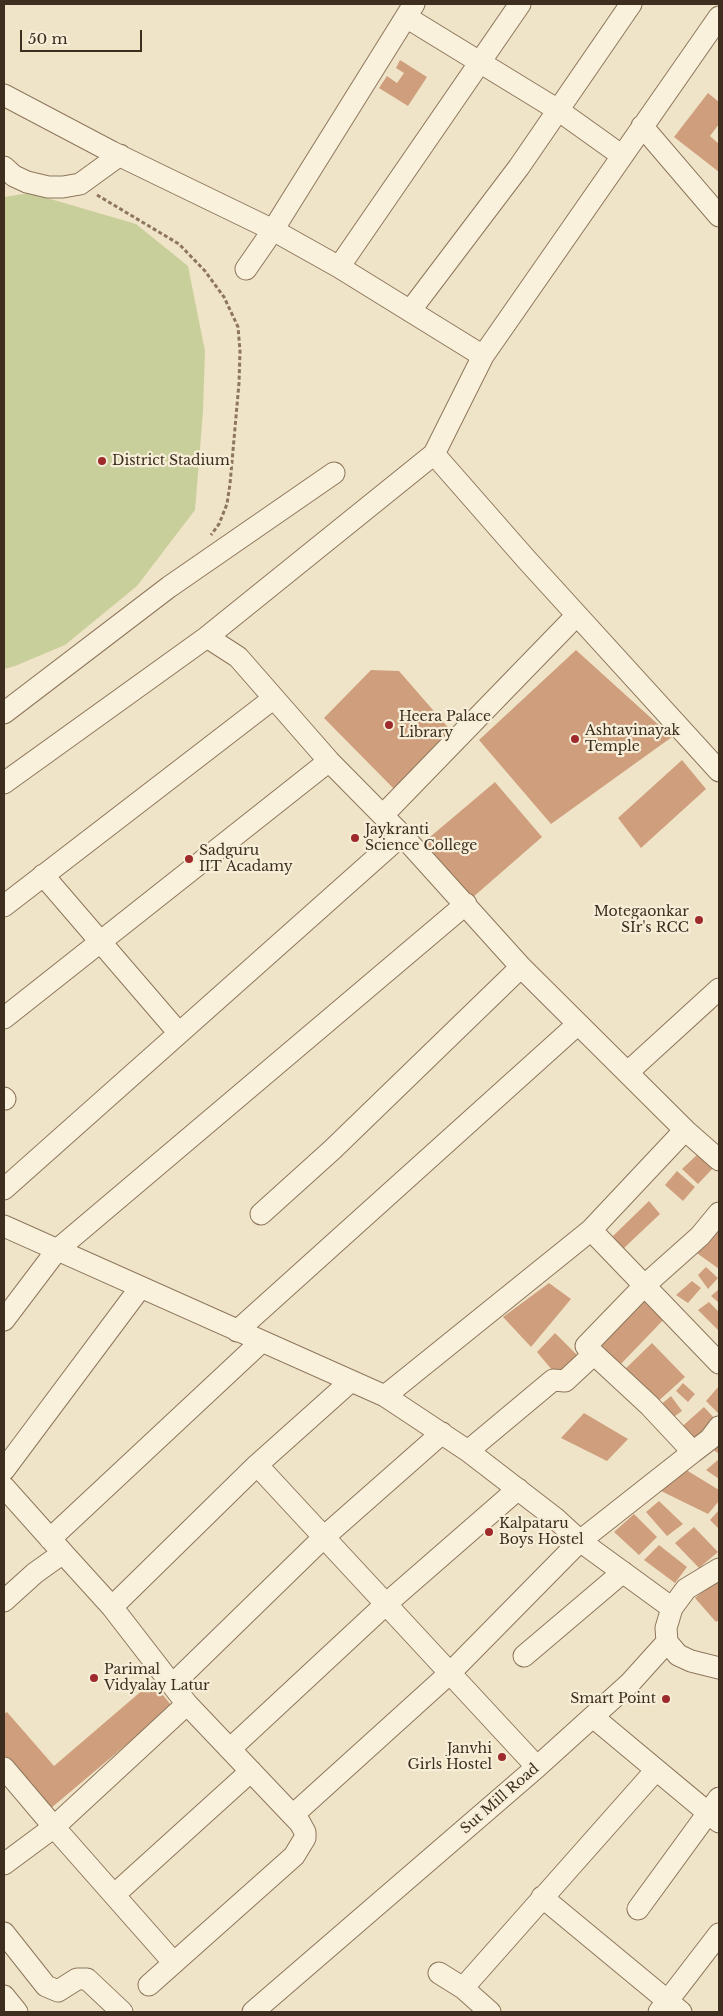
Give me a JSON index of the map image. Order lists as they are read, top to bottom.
{
  "streets": {
    "street": ["Sut Mill Road"]
  },
  "places": [
    "District Stadium",
    "Heera Palace Library",
    "Ashtavinayak Temple",
    "Jaykranti Science College",
    "Sadguru IIT Acadamy",
    "Motegaonkar SIr's RCC",
    "Kalpataru Boys Hostel",
    "Parimal Vidyalay Latur",
    "Smart Point",
    "Janvhi Girls Hostel"
  ],
  "scale_bar": "50 m"
}
